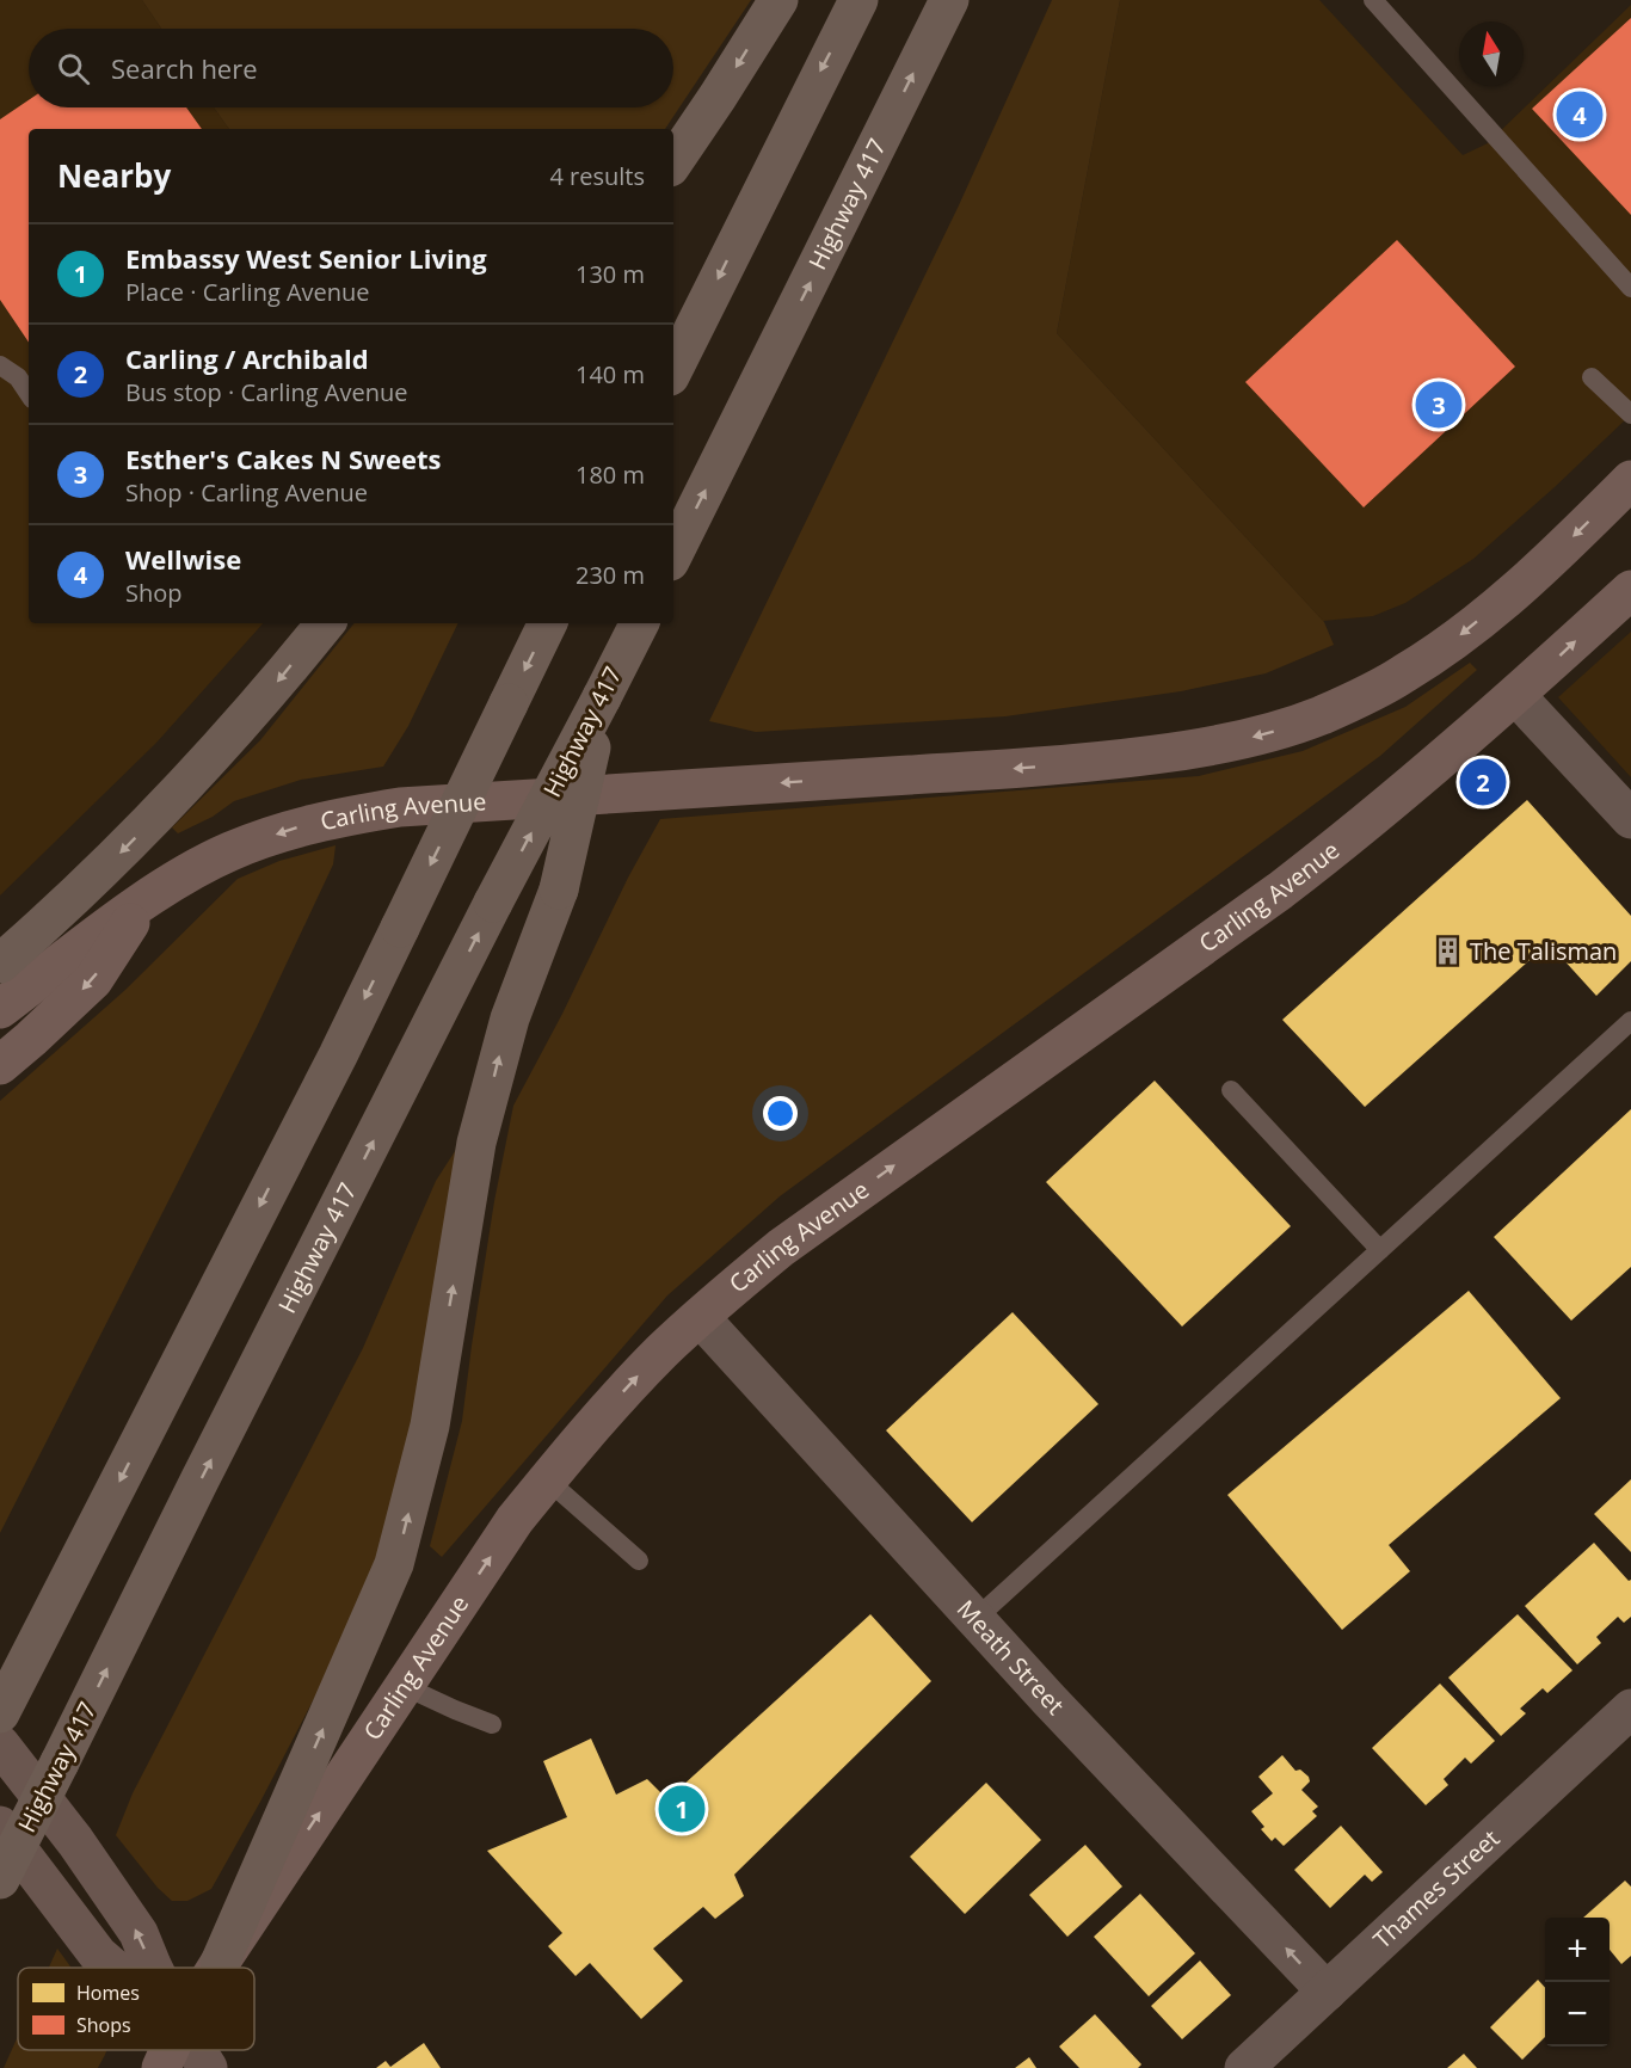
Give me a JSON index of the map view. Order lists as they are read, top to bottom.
{
  "streets": {
    "highway": ["Highway 417"],
    "main road": ["Carling Avenue"],
    "street": ["Meath Street", "Thames Street"]
  },
  "crossings": [
    ["Carling Avenue", "Meath Street"],
    ["Meath Street", "Thames Street"]
  ],
  "one_way": ["Meath Street"],
  "places": {
    "building": ["The Talisman"]
  },
  "legend": ["Homes", "Shops"],
  "north": "top",
  "page": {
    "search": "Search here",
    "pins": [
      "4",
      "3",
      "2",
      "1"
    ],
    "heading": ["Nearby", "4 results"],
    "list": [
      {
        "mark": "1",
        "name": "Embassy West Senior Living",
        "note": "Place · Carling Avenue",
        "value": "130 m"
      },
      {
        "mark": "2",
        "name": "Carling / Archibald",
        "note": "Bus stop · Carling Avenue",
        "value": "140 m"
      },
      {
        "mark": "3",
        "name": "Esther's Cakes N Sweets",
        "note": "Shop · Carling Avenue",
        "value": "180 m"
      },
      {
        "mark": "4",
        "name": "Wellwise",
        "note": "Shop",
        "value": "230 m"
      }
    ],
    "map_buttons": ["+", "−"]
  }
}
